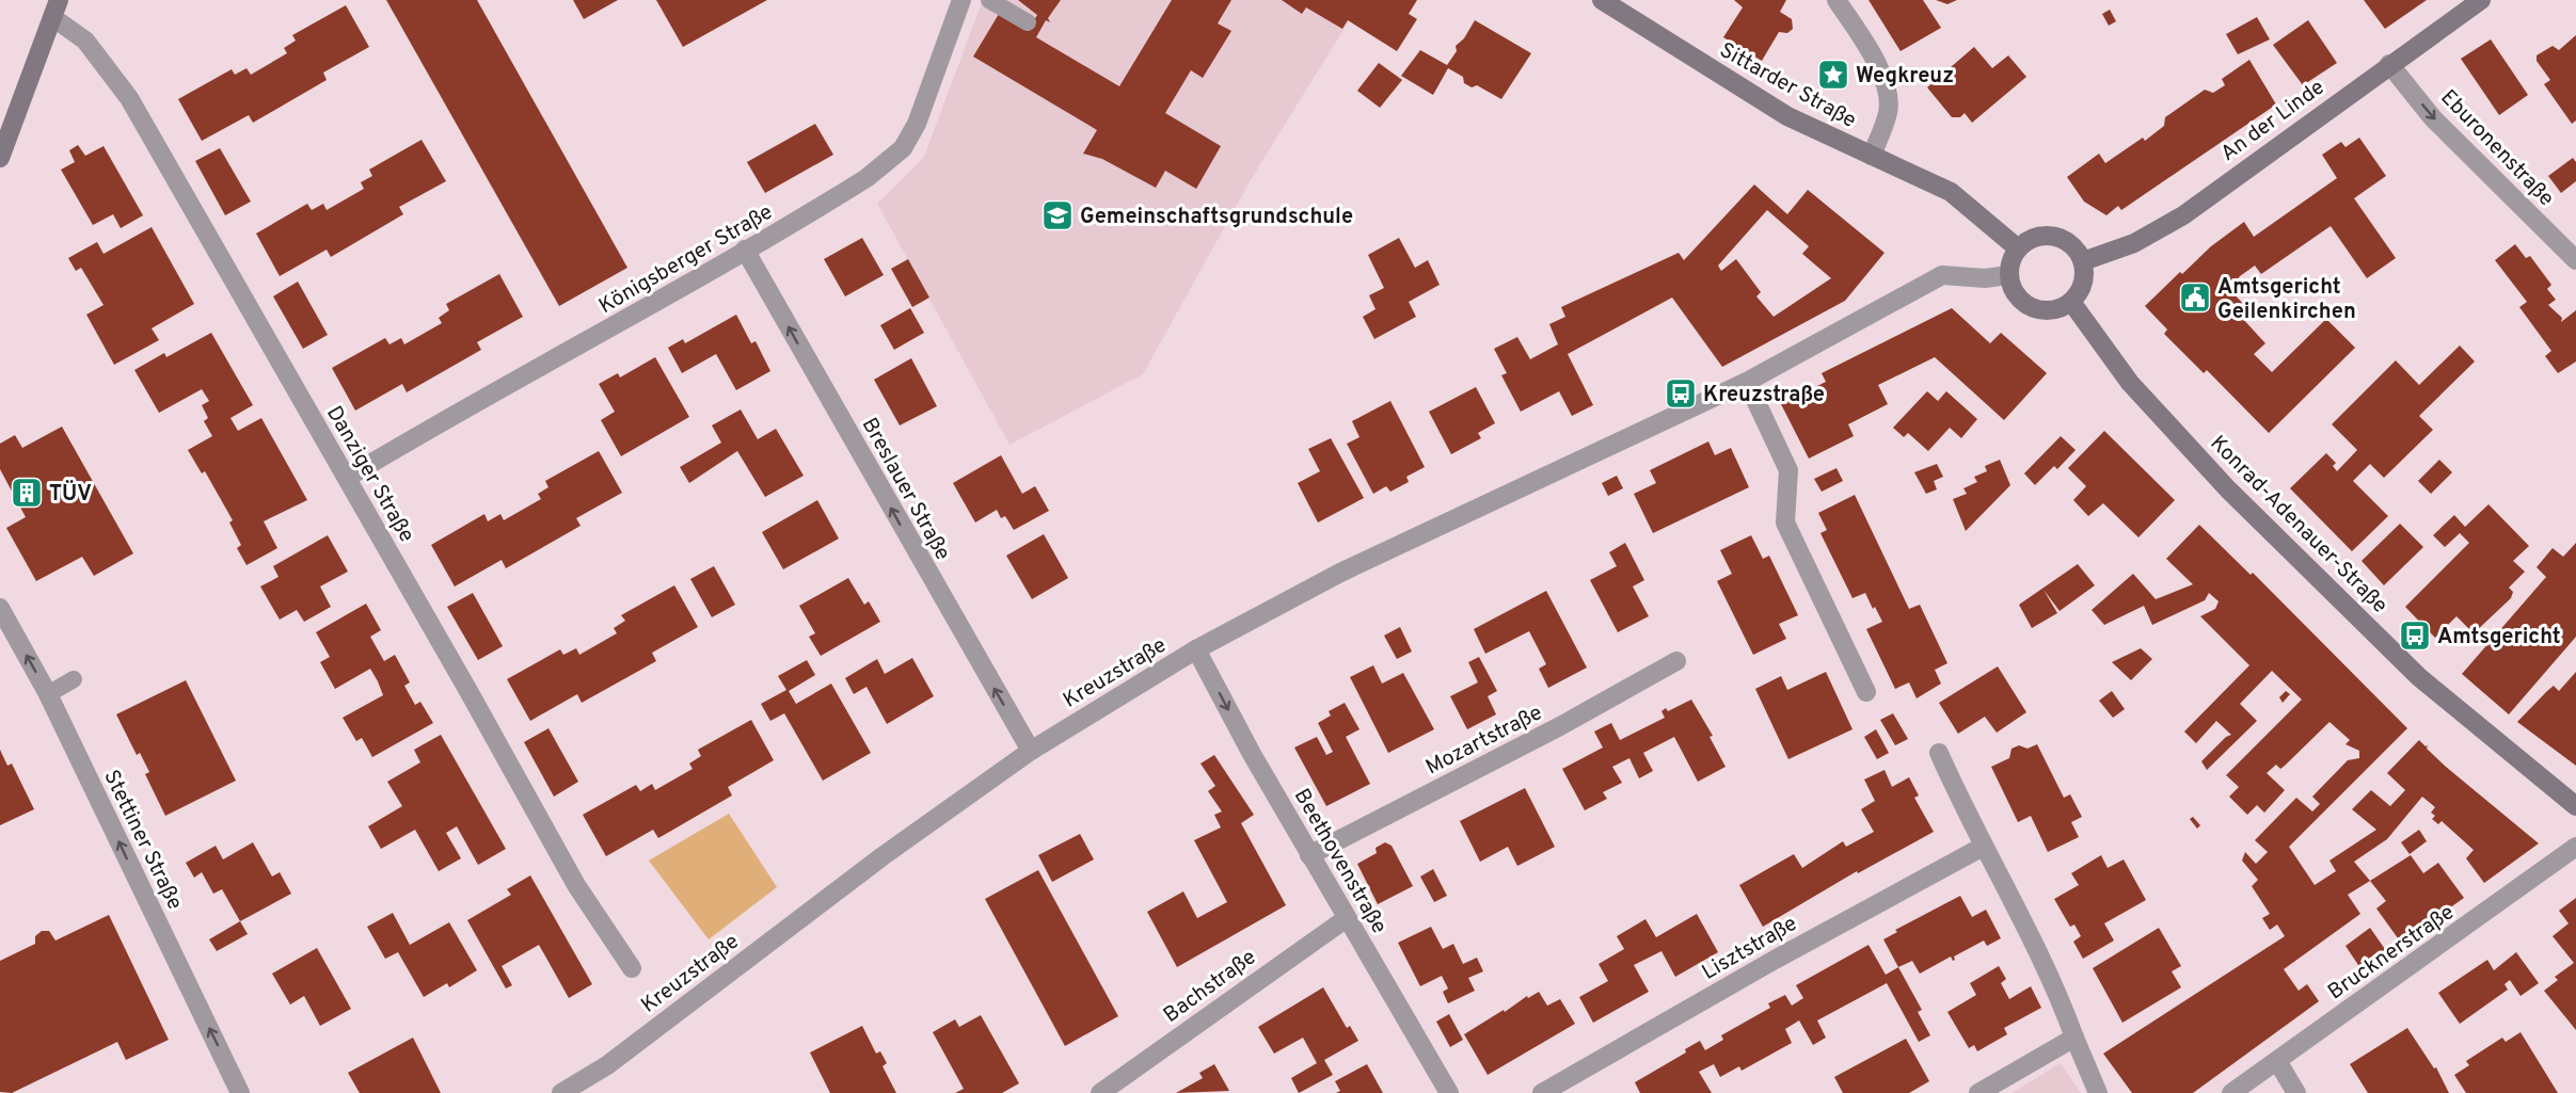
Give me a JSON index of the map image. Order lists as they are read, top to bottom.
{
  "streets": {
    "street": [
      "Sittarder Straße",
      "An der Linde",
      "Eburonenstraße",
      "Königsberger Straße",
      "Danziger Straße",
      "Breslauer Straße",
      "Konrad-Adenauer-Straße",
      "Kreuzstraße",
      "Mozartstraße",
      "Stettiner Straße",
      "Beethovenstraße",
      "Lisztstraße",
      "Brucknerstraße",
      "Bachstraße"
    ]
  },
  "crossings": [
    ["Sittarder Straße", "An der Linde"],
    ["Sittarder Straße", "Konrad-Adenauer-Straße"],
    ["Sittarder Straße", "Kreuzstraße"],
    ["An der Linde", "Eburonenstraße"],
    ["An der Linde", "Konrad-Adenauer-Straße"],
    ["An der Linde", "Kreuzstraße"],
    ["Königsberger Straße", "Danziger Straße"],
    ["Königsberger Straße", "Breslauer Straße"],
    ["Breslauer Straße", "Kreuzstraße"],
    ["Konrad-Adenauer-Straße", "Kreuzstraße"],
    ["Kreuzstraße", "Beethovenstraße"],
    ["Mozartstraße", "Beethovenstraße"],
    ["Beethovenstraße", "Bachstraße"]
  ],
  "one_way": [
    "Eburonenstraße",
    "Breslauer Straße",
    "Stettiner Straße",
    "Beethovenstraße"
  ],
  "places": {
    "place": ["Wegkreuz"],
    "school or university": ["Gemeinschaftsgrundschule"],
    "public building": ["Amtsgericht Geilenkirchen"],
    "bus stop": ["Kreuzstraße", "Amtsgericht"],
    "building": ["TÜV"]
  }
}
